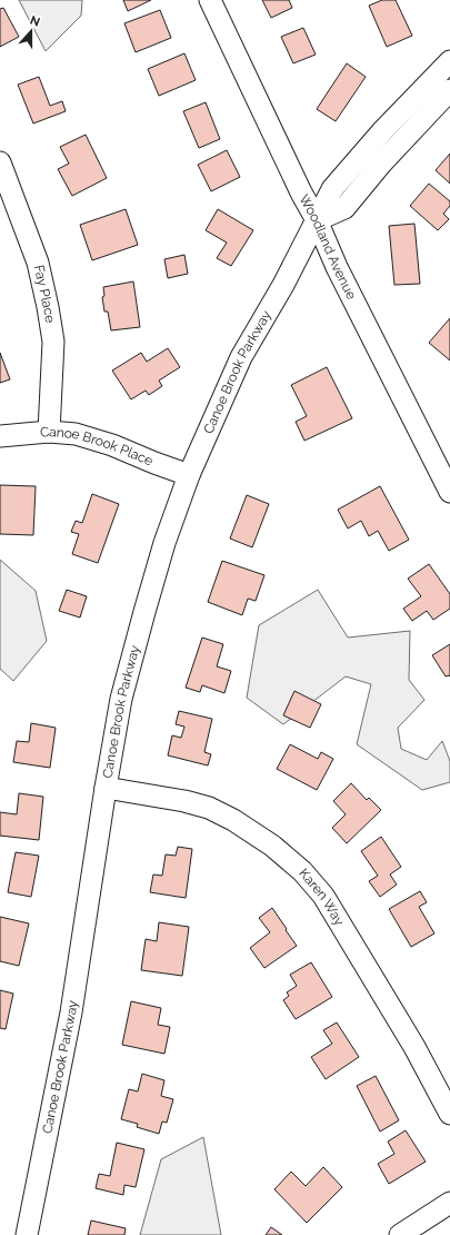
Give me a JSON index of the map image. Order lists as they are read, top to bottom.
{
  "streets": {
    "street": [
      "Woodland Avenue",
      "Fay Place",
      "Canoe Brook Parkway",
      "Canoe Brook Place",
      "Karen Way"
    ]
  },
  "crossings": [
    ["Woodland Avenue", "Canoe Brook Parkway"],
    ["Fay Place", "Canoe Brook Place"],
    ["Canoe Brook Parkway", "Canoe Brook Place"],
    ["Canoe Brook Parkway", "Karen Way"]
  ],
  "north": "top"
}
